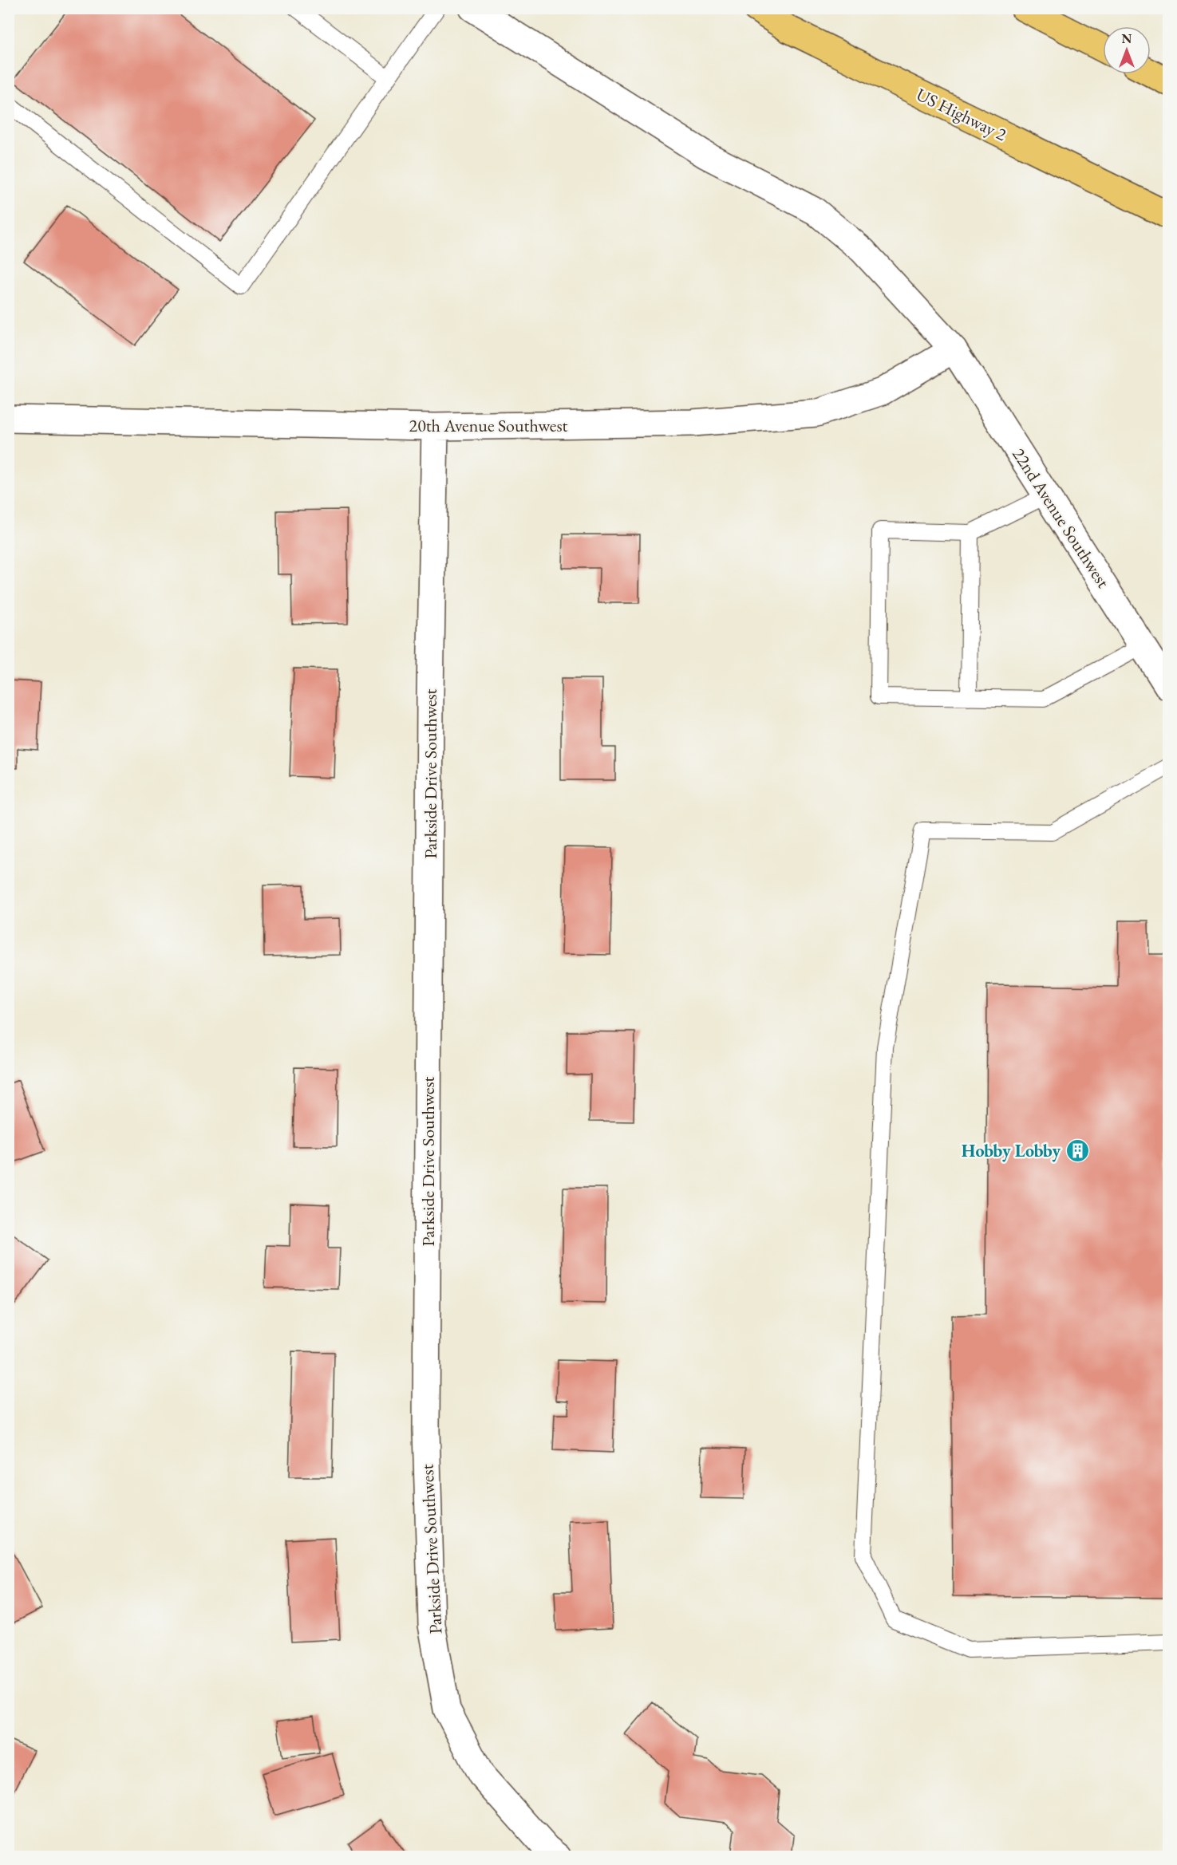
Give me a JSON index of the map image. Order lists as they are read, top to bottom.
{
  "streets": {
    "highway": ["US Highway 2"],
    "street": ["20th Avenue Southwest", "22nd Avenue Southwest", "Parkside Drive Southwest"]
  },
  "crossings": [
    ["20th Avenue Southwest", "22nd Avenue Southwest"],
    ["20th Avenue Southwest", "Parkside Drive Southwest"]
  ],
  "places": {
    "building": ["Hobby Lobby"]
  },
  "north": "top"
}
